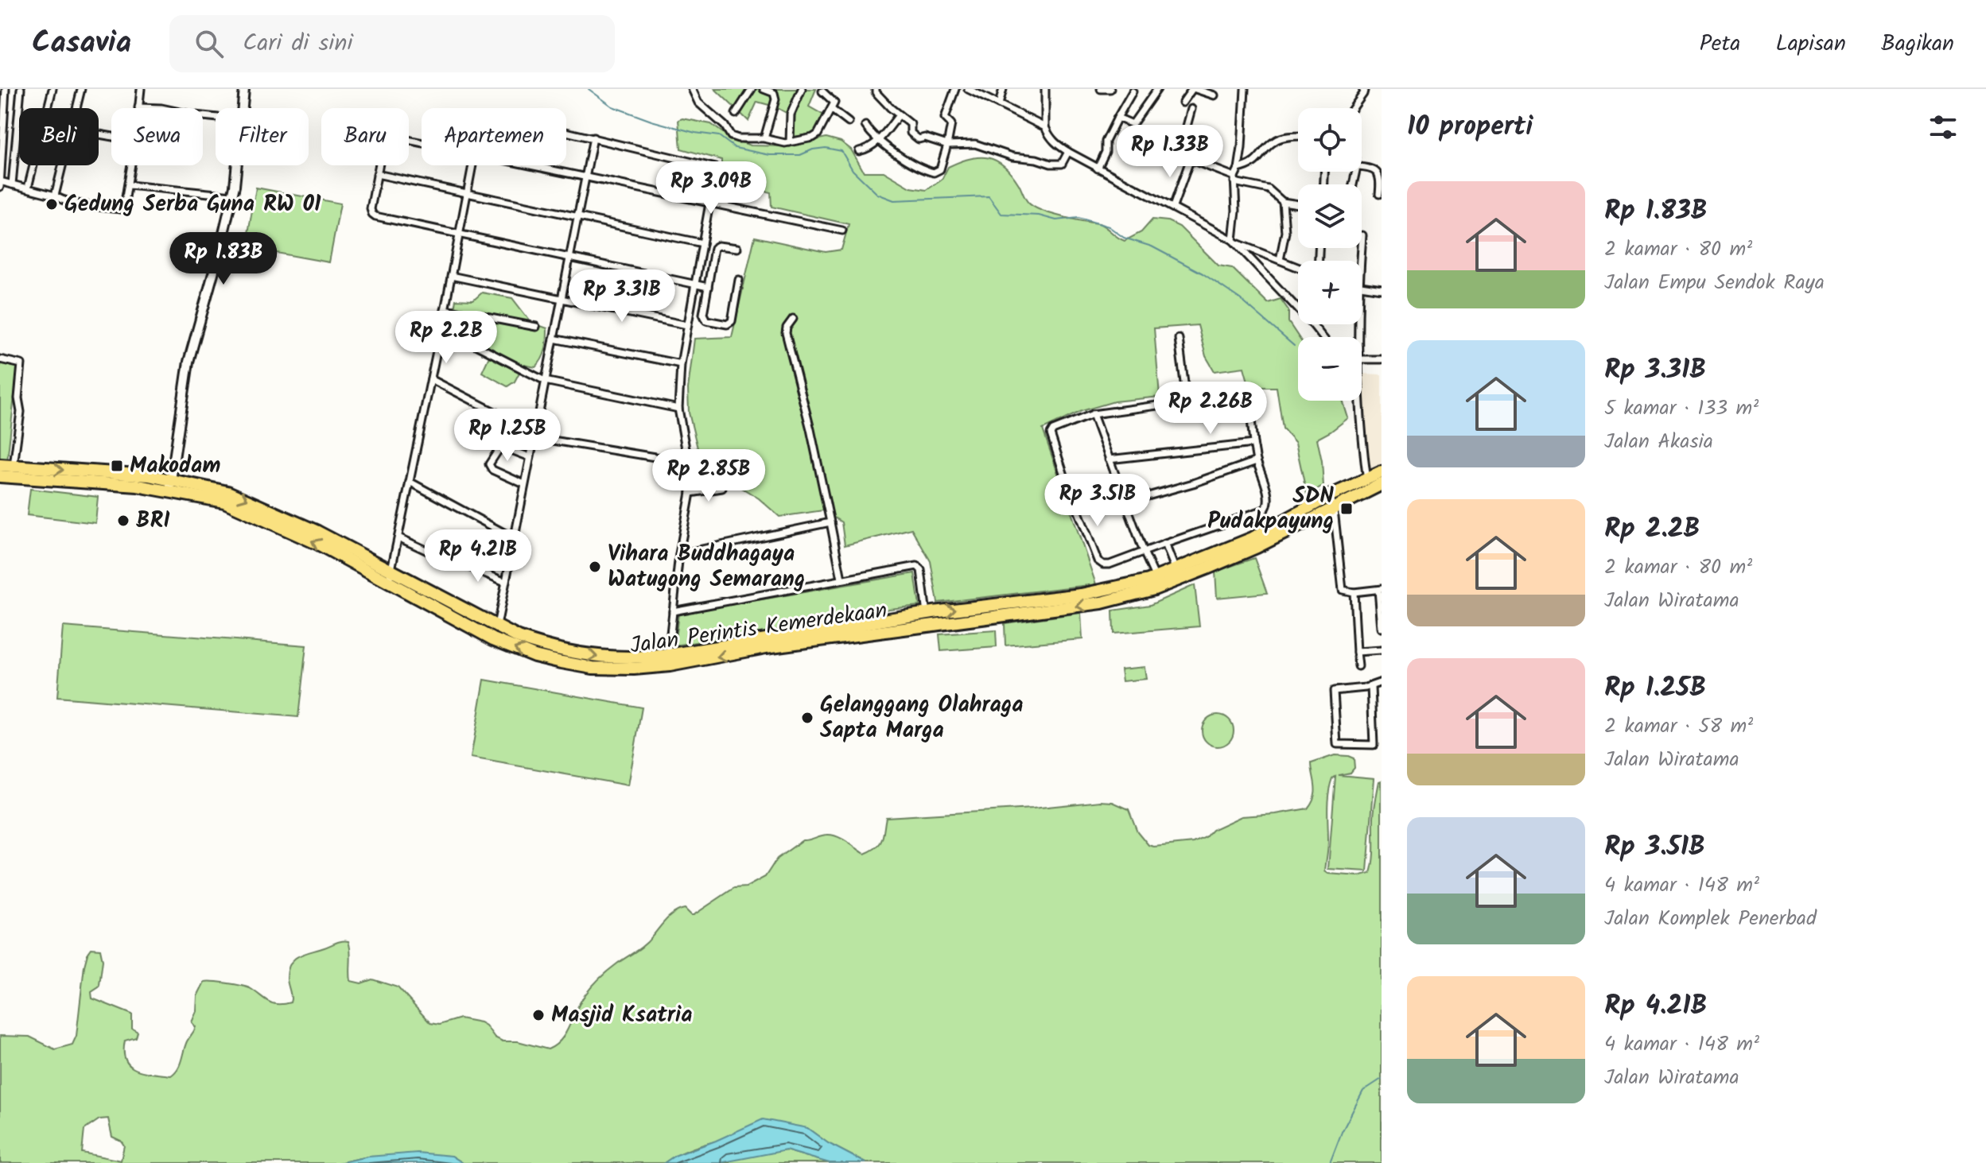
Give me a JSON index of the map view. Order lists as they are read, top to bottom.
{
  "streets": {
    "highway": ["Jalan Perintis Kemerdekaan"]
  },
  "places": {
    "other": [
      "Gedung Serba Guna RW 01",
      "BRI",
      "Vihara Buddhagaya Watugong Semarang",
      "Gelanggang Olahraga Sapta Marga",
      "Masjid Ksatria"
    ],
    "transit": ["Makodam", "SDN Pudakpayung"]
  },
  "page": {
    "header": "Casavia",
    "search": "Cari di sini",
    "nav": ["Peta", "Lapisan", "Bagikan"],
    "heading": "10 properti",
    "map_buttons": ["+", "−"],
    "chip": [
      "Beli",
      "Sewa",
      "Filter",
      "Baru",
      "Apartemen"
    ],
    "price": [
      "Rp 1.33B",
      "Rp 3.09B",
      "Rp 1.83B",
      "Rp 3.31B",
      "Rp 2.2B",
      "Rp 2.26B",
      "Rp 1.25B",
      "Rp 2.85B",
      "Rp 3.51B",
      "Rp 4.21B"
    ],
    "list": [
      {
        "name": "Rp 1.83B",
        "note": "2 kamar · 80 m² · Jalan Empu Sendok Raya"
      },
      {
        "name": "Rp 3.31B",
        "note": "5 kamar · 133 m² · Jalan Akasia"
      },
      {
        "name": "Rp 2.2B",
        "note": "2 kamar · 80 m² · Jalan Wiratama"
      },
      {
        "name": "Rp 1.25B",
        "note": "2 kamar · 58 m² · Jalan Wiratama"
      },
      {
        "name": "Rp 3.51B",
        "note": "4 kamar · 148 m² · Jalan Komplek Penerbad"
      },
      {
        "name": "Rp 4.21B",
        "note": "4 kamar · 148 m² · Jalan Wiratama"
      }
    ]
  }
}
